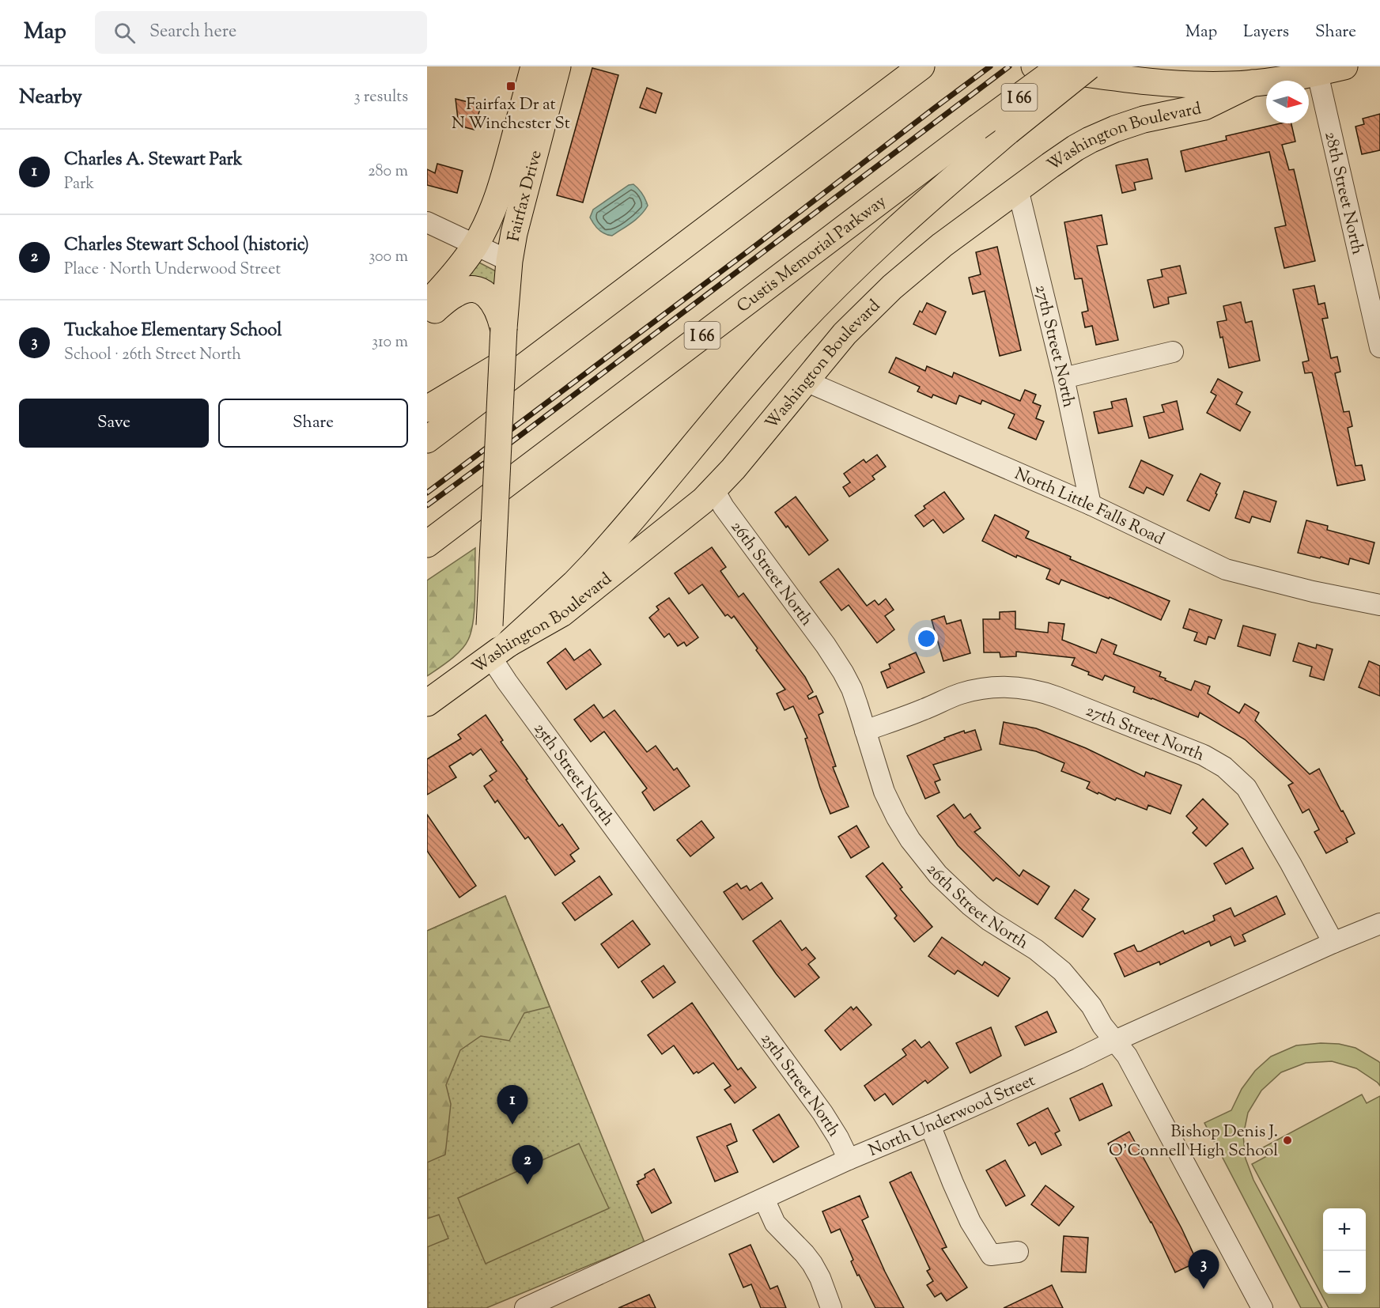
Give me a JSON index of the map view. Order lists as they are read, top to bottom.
{
  "streets": {
    "main road": [
      "I 66",
      "Washington Boulevard",
      "Fairfax Drive",
      "Custis Memorial Parkway"
    ],
    "street": [
      "28th Street North",
      "27th Street North",
      "North Little Falls Road",
      "26th Street North",
      "25th Street North",
      "North Underwood Street"
    ]
  },
  "crossings": [
    ["Washington Boulevard", "27th Street North"],
    ["Washington Boulevard", "North Little Falls Road"],
    ["Washington Boulevard", "26th Street North"],
    ["Washington Boulevard", "25th Street North"],
    ["27th Street North", "North Little Falls Road"],
    ["27th Street North", "26th Street North"],
    ["27th Street North", "North Underwood Street"],
    ["26th Street North", "North Underwood Street"],
    ["25th Street North", "North Underwood Street"]
  ],
  "places": {
    "transit": ["Fairfax Dr at N Winchester St"],
    "other": ["Bishop Denis J. O'Connell High School"]
  },
  "north": "right",
  "page": {
    "header": "Map",
    "search": "Search here",
    "nav": ["Map", "Layers", "Share"],
    "heading": ["Nearby", "3 results"],
    "list": [
      {
        "mark": "1",
        "name": "Charles A. Stewart Park",
        "note": "Park",
        "value": "280 m"
      },
      {
        "mark": "2",
        "name": "Charles Stewart School (historic)",
        "note": "Place · North Underwood Street",
        "value": "300 m"
      },
      {
        "mark": "3",
        "name": "Tuckahoe Elementary School",
        "note": "School · 26th Street North",
        "value": "310 m"
      }
    ],
    "buttons": ["Save", "Share"],
    "pins": ["1", "2", "3"],
    "map_buttons": ["+", "−"]
  }
}
